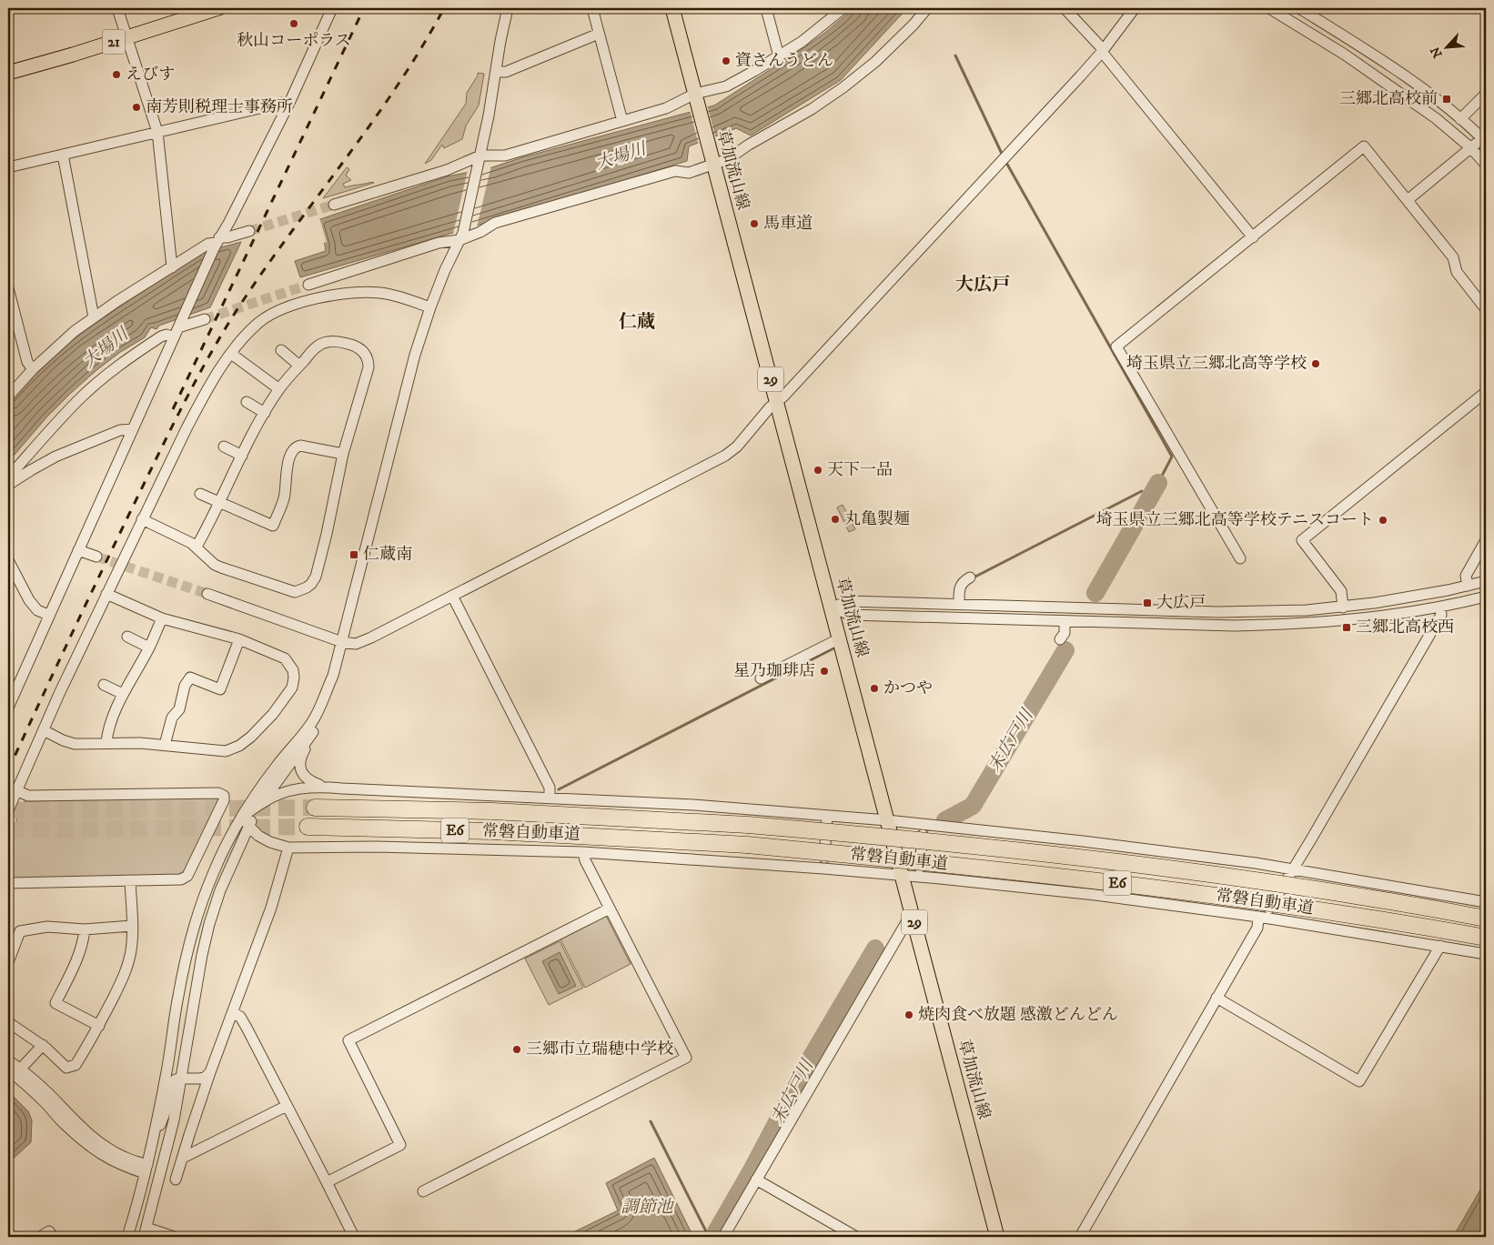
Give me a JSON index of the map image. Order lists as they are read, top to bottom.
{
  "streets": {
    "highway": ["E6", "常磐自動車道"],
    "main road": ["21", "草加流山線", "29"]
  },
  "districts": ["大広戸", "仁蔵"],
  "water": ["大場川", "末広戸川", "調節池"],
  "places": {
    "other": [
      "秋山コーポラス",
      "資さんうどん",
      "えびす",
      "南芳則税理士事務所",
      "馬車道",
      "埼玉県立三郷北高等学校",
      "天下一品",
      "丸亀製麺",
      "埼玉県立三郷北高等学校テニスコート",
      "星乃珈琲店",
      "かつや",
      "焼肉食べ放題 感激どんどん",
      "三郷市立瑞穂中学校"
    ],
    "transit": [
      "三郷北高校前",
      "仁蔵南",
      "大広戸",
      "三郷北高校西"
    ]
  },
  "north": "bottom left"
}
